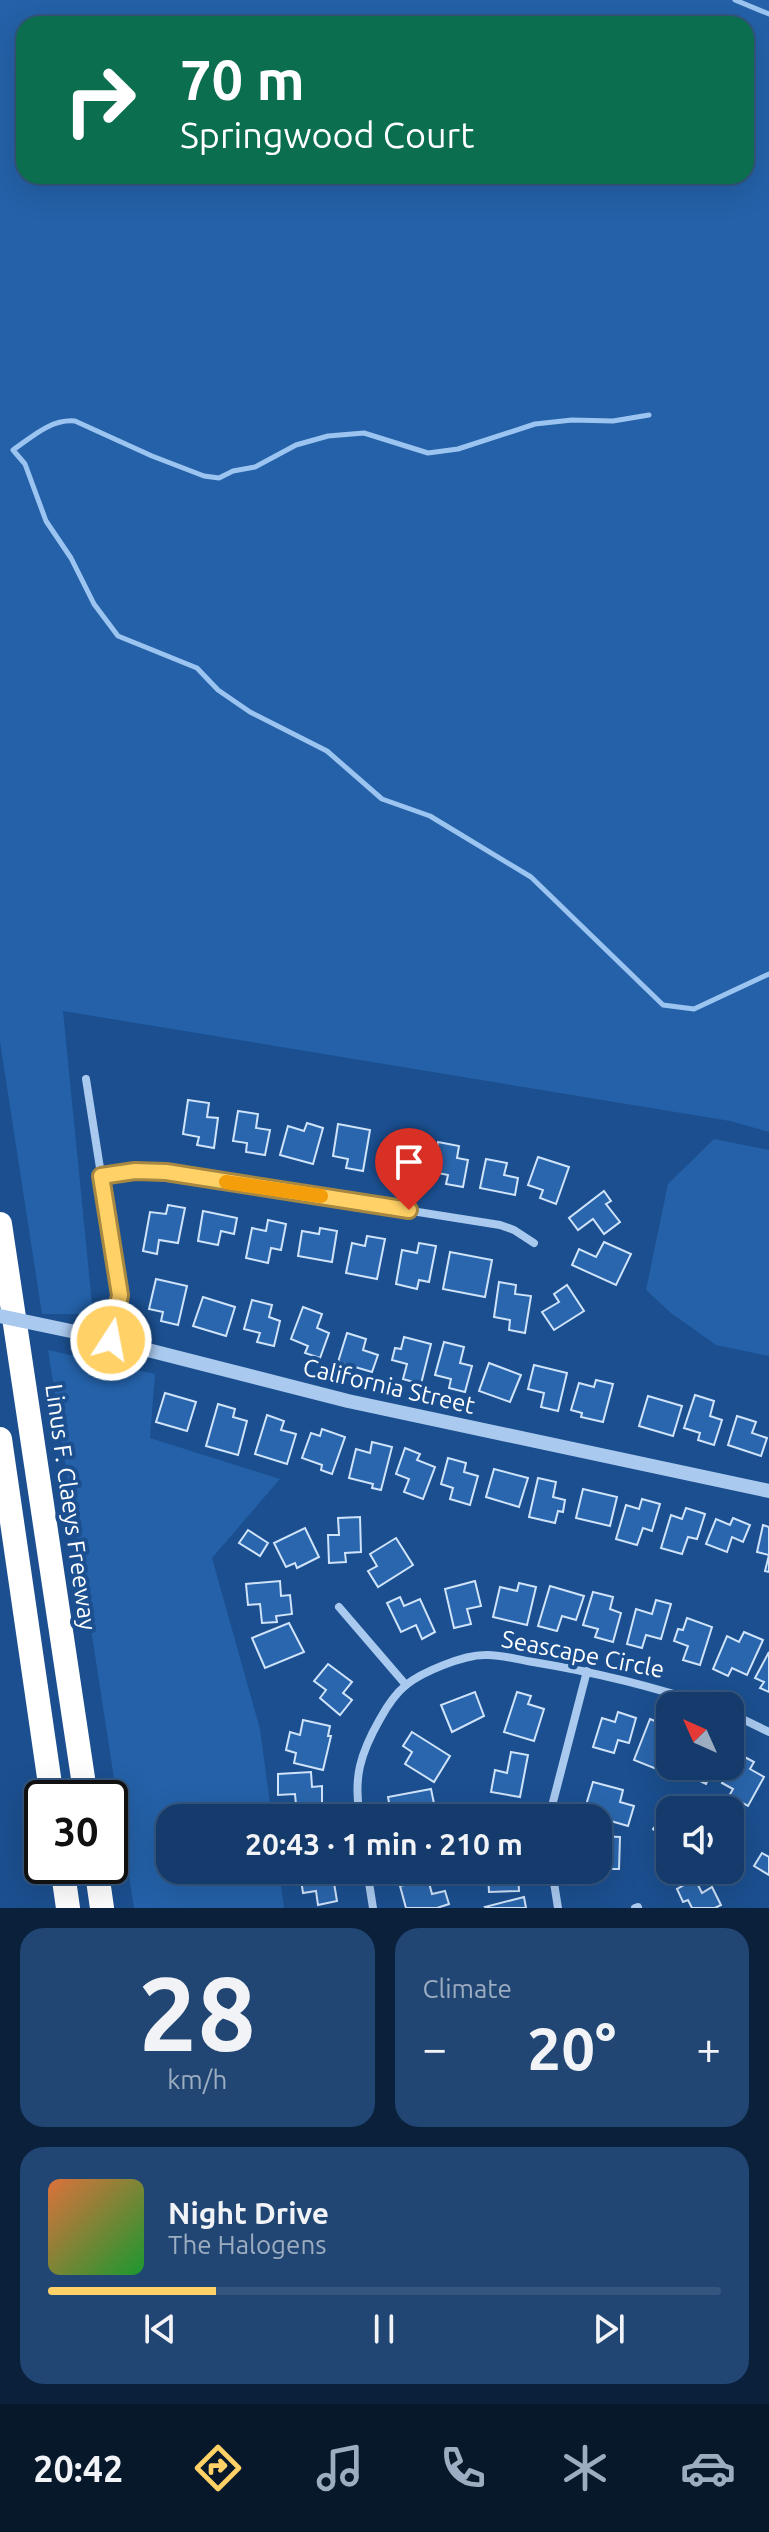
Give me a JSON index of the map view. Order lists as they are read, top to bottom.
{
  "streets": {
    "highway": ["Linus F. Claeys Freeway"],
    "street": ["California Street", "Seascape Circle"]
  },
  "north": "top left",
  "page": {
    "turn": ["70 m", "Springwood Court"],
    "limit": "30",
    "trip": "20:43 · 1 min · 210 m",
    "tile": [
      ["28", "km/h"],
      "Climate"
    ],
    "heat": ["−", "20°", "+"],
    "song": ["Night Drive", "The Halogens"],
    "tabs": "20:42"
  }
}
